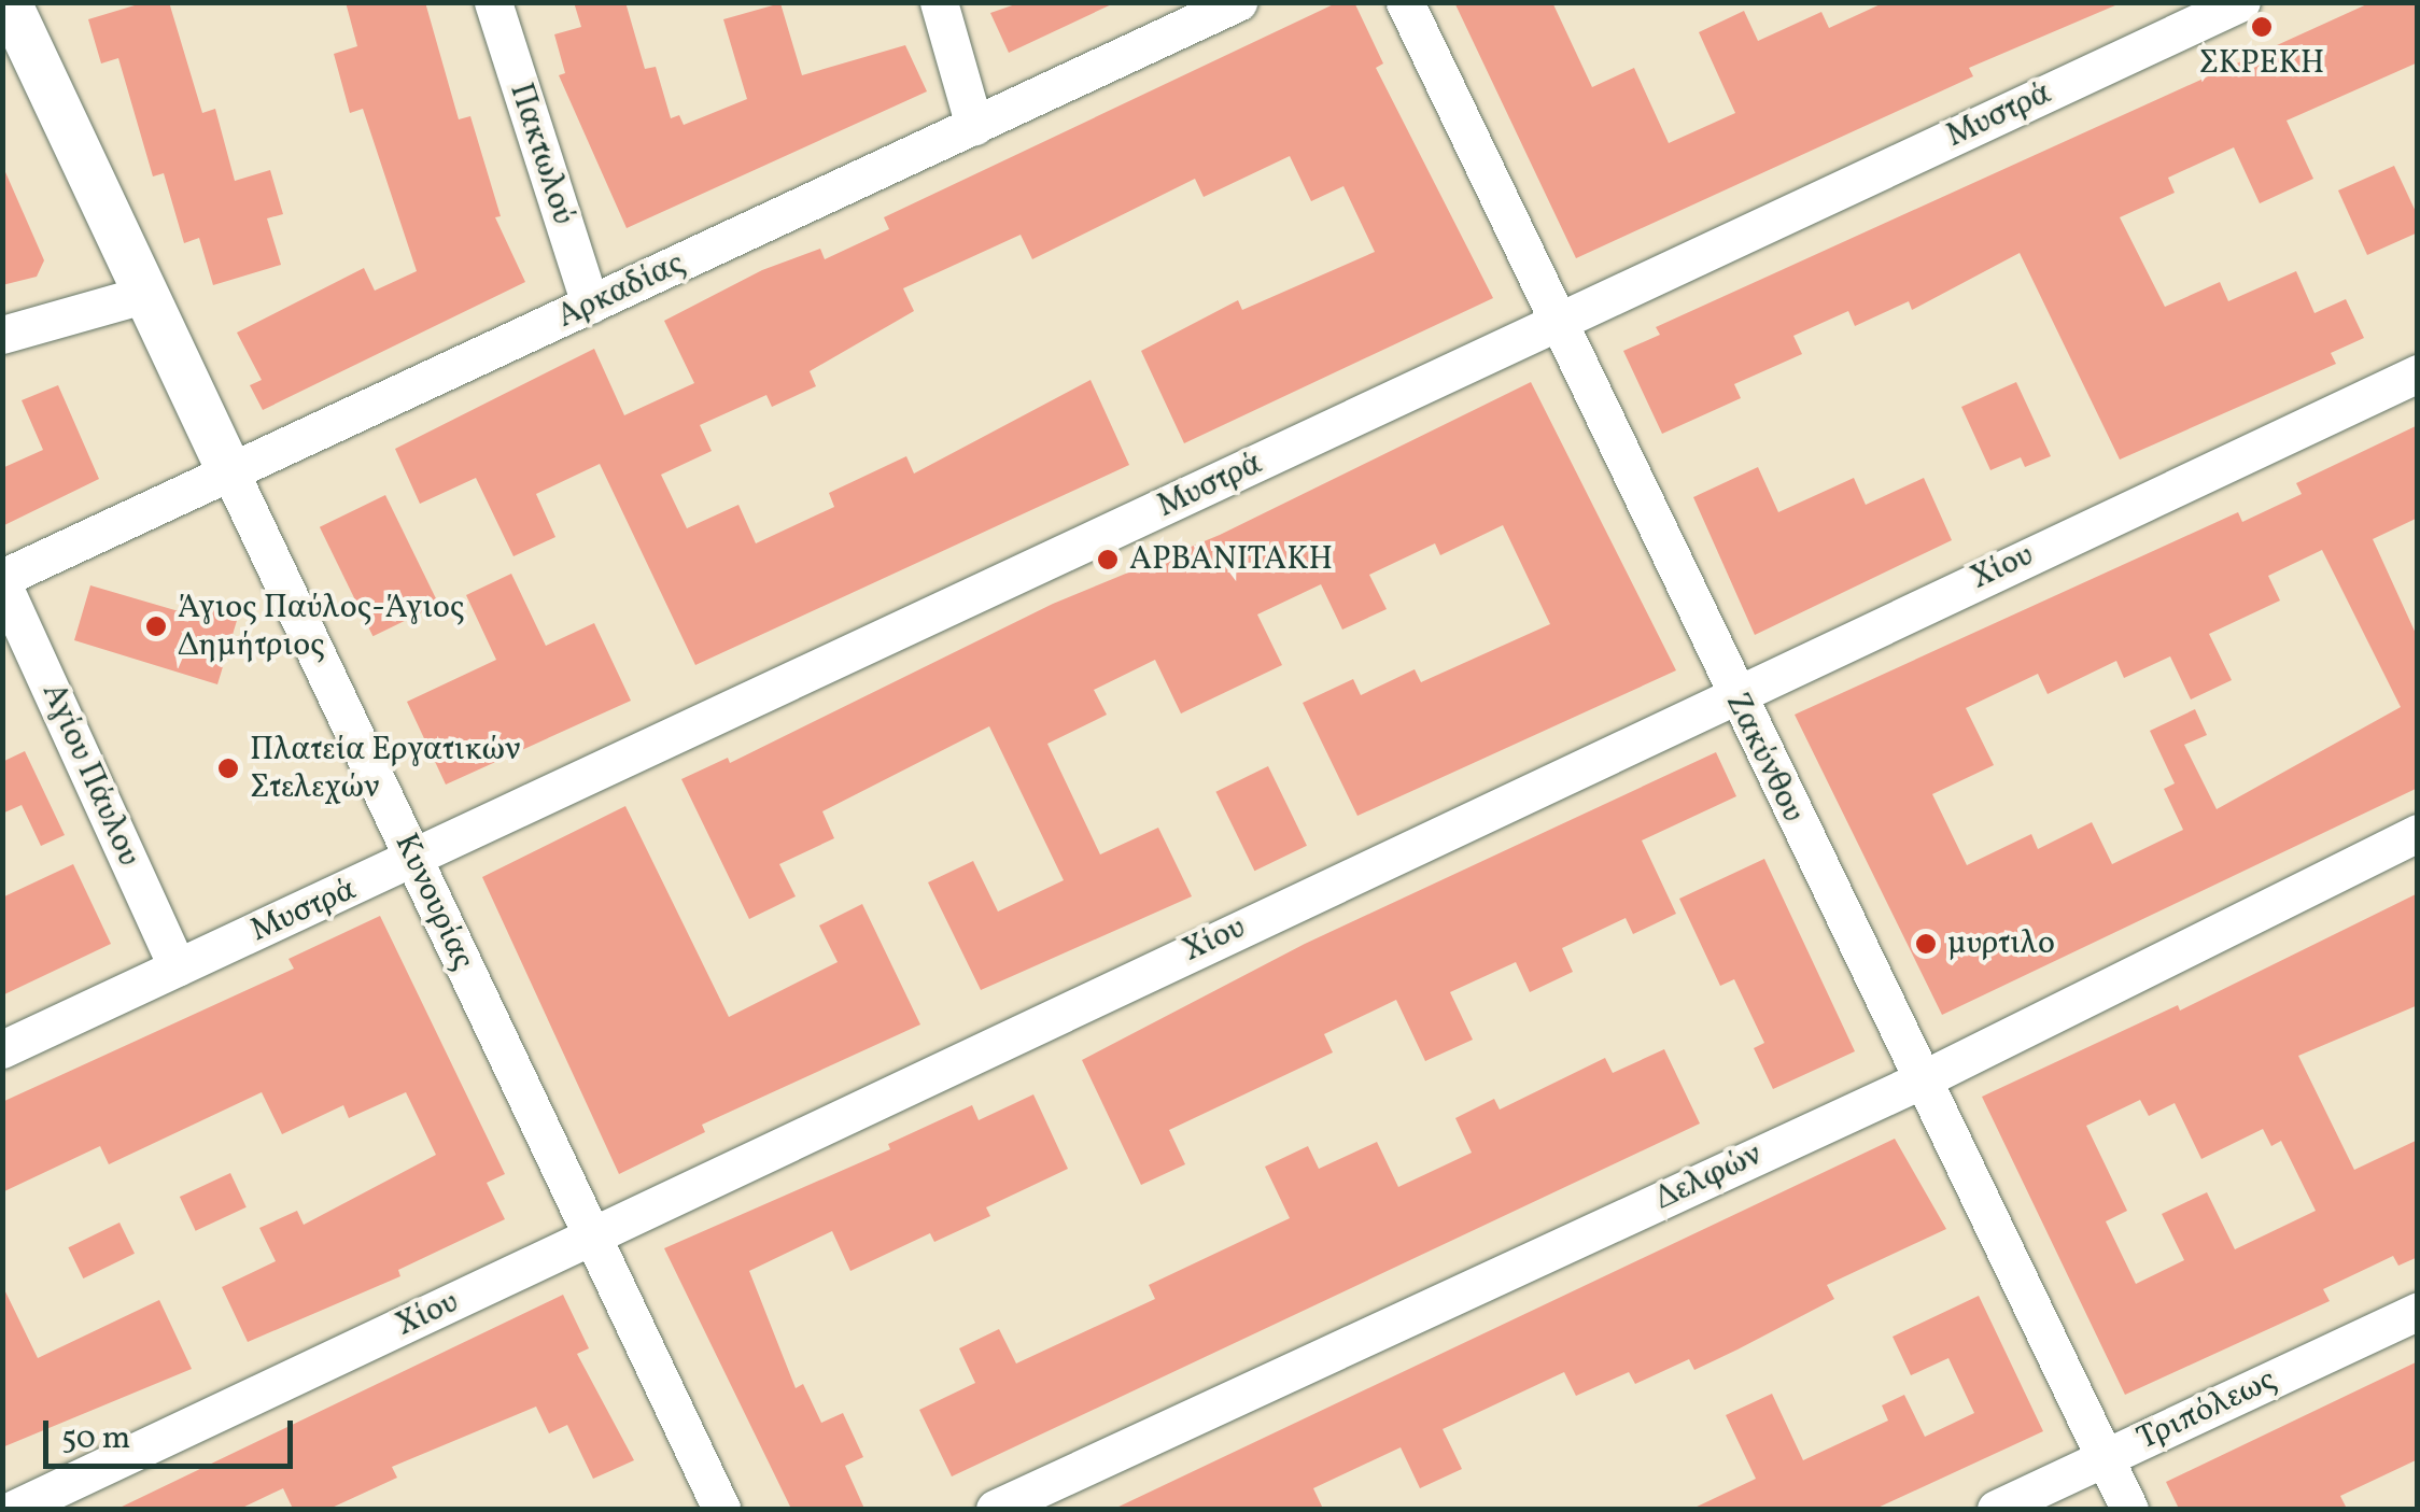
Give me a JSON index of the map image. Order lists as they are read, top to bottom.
{
  "streets": {
    "street": [
      "Μυστρά",
      "Πακτωλού",
      "Αρκαδίας",
      "Χίου",
      "Ζακύνθου",
      "Αγίου Πάυλου",
      "Κυνουρίας",
      "Δελφών",
      "Τριπόλεως"
    ]
  },
  "crossings": [
    ["Μυστρά", "Ζακύνθου"],
    ["Μυστρά", "Αγίου Πάυλου"],
    ["Μυστρά", "Κυνουρίας"],
    ["Πακτωλού", "Αρκαδίας"],
    ["Αρκαδίας", "Αγίου Πάυλου"],
    ["Αρκαδίας", "Κυνουρίας"],
    ["Χίου", "Ζακύνθου"],
    ["Χίου", "Κυνουρίας"],
    ["Ζακύνθου", "Δελφών"],
    ["Ζακύνθου", "Τριπόλεως"]
  ],
  "places": [
    "ΣΚΡΕΚΗ",
    "ΑΡΒΑΝΙΤΑΚΗ",
    "Άγιος Παύλος-Άγιος Δημήτριος",
    "Πλατεία Εργατικών Στελεχών",
    "μυρτιλο"
  ],
  "scale_bar": "50 m"
}
